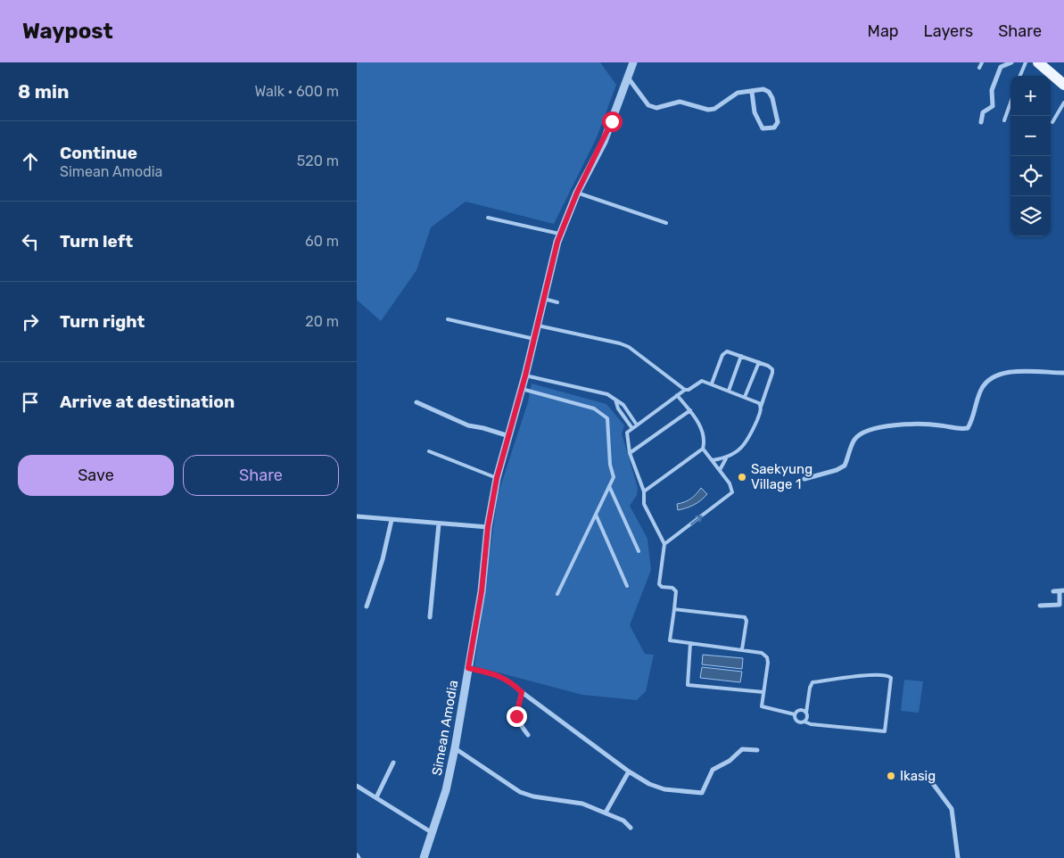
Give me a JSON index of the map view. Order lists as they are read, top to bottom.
{
  "streets": {
    "street": ["Simean Amodia"]
  },
  "places": ["Saekyung Village 1", "Ikasig"],
  "page": {
    "header": "Waypost",
    "nav": ["Map", "Layers", "Share"],
    "heading": ["8 min", "Walk · 600 m"],
    "map_buttons": ["+", "−"],
    "list": [
      ["Continue", "Simean Amodia", "520 m"],
      ["Turn left", "60 m"],
      ["Turn right", "20 m"],
      "Arrive at destination"
    ],
    "buttons": ["Save", "Share"]
  }
}
